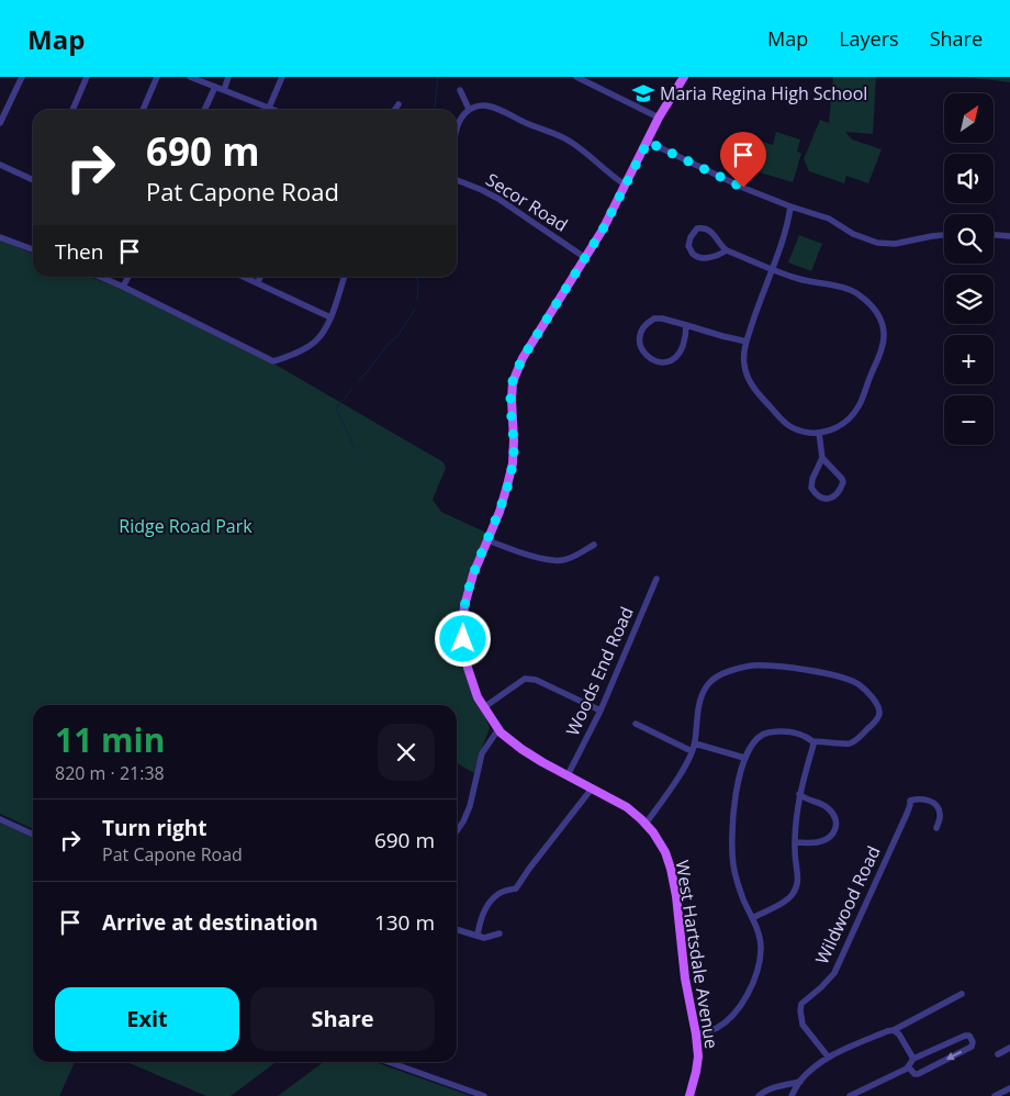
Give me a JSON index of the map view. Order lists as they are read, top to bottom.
{
  "streets": {
    "main road": ["West Hartsdale Avenue"],
    "street": ["Secor Road", "Woods End Road", "Wildwood Road"]
  },
  "crossings": [
    ["Secor Road", "West Hartsdale Avenue"],
    ["Woods End Road", "West Hartsdale Avenue"]
  ],
  "parks": ["Ridge Road Park"],
  "places": {
    "school or university": ["Maria Regina High School"]
  },
  "north": "top right",
  "page": {
    "header": "Map",
    "nav": ["Map", "Layers", "Share"],
    "map_buttons": ["+", "−"],
    "turn": ["690 m", "Pat Capone Road"],
    "then": "Then",
    "heading": ["11 min", "820 m · 21:38"],
    "list": [
      {
        "name": "Turn right",
        "note": "Pat Capone Road",
        "value": "690 m"
      },
      {
        "name": "Arrive at destination",
        "value": "130 m"
      }
    ],
    "buttons": ["Exit", "Share"]
  }
}
